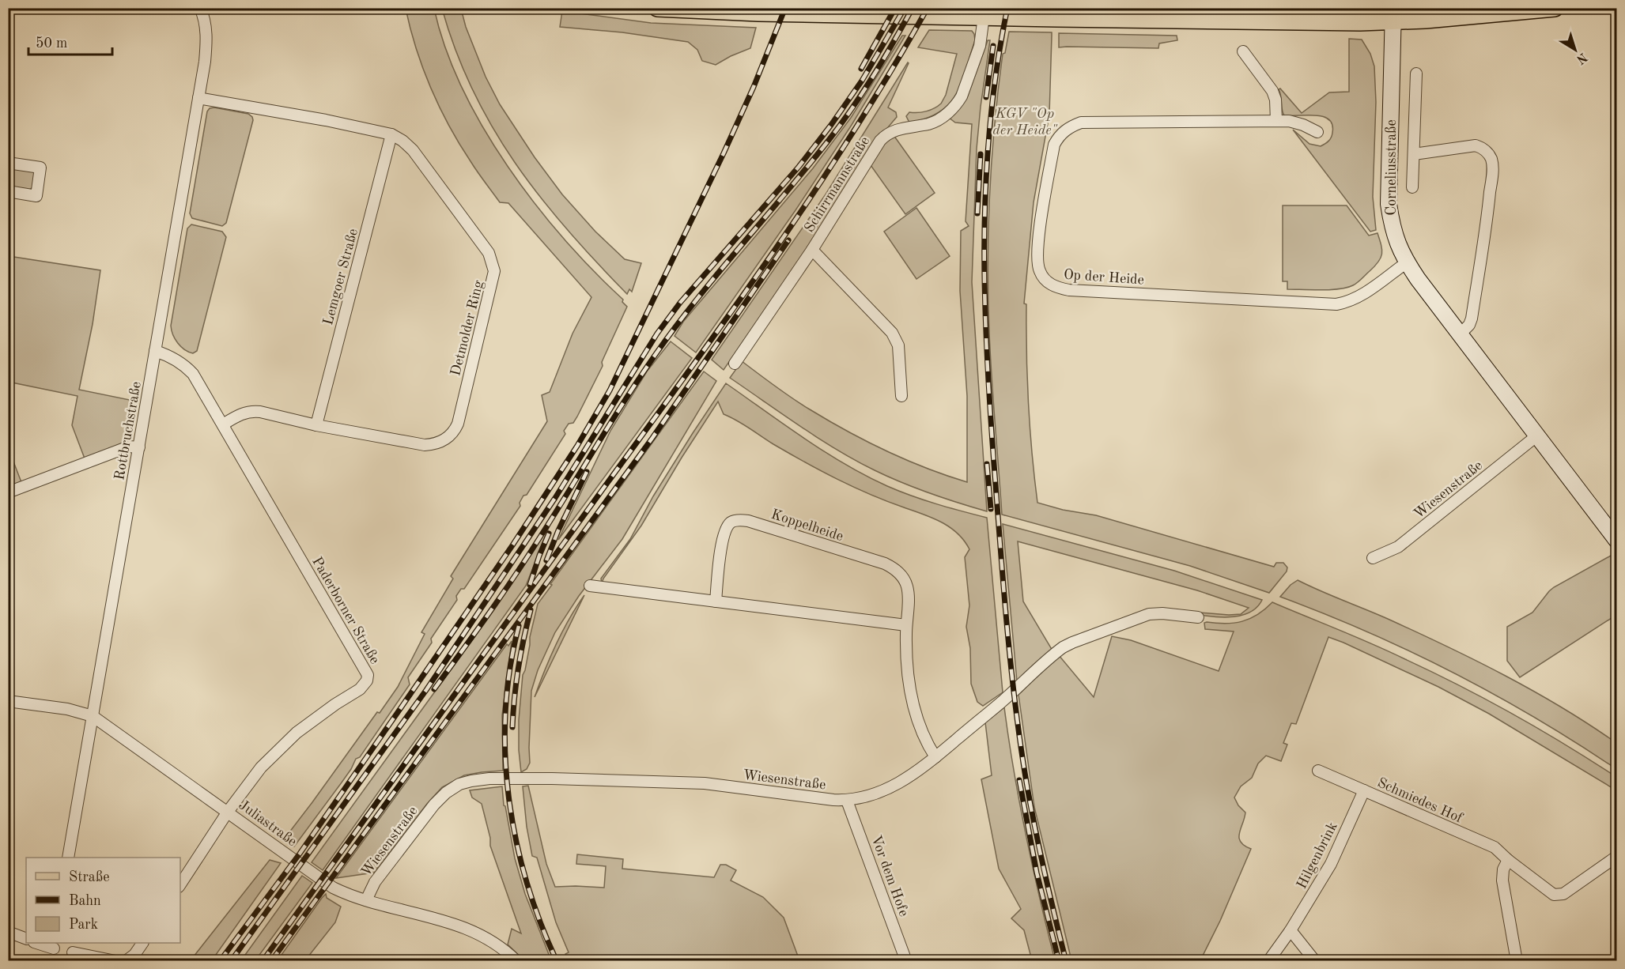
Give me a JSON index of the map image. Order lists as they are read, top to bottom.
{
  "streets": {
    "main road": ["Corneliusstraße"],
    "street": [
      "Schirrmannstraße",
      "Lemgoer Straße",
      "Op der Heide",
      "Detmolder Ring",
      "Rottbruchstraße",
      "Wiesenstraße",
      "Koppelheide",
      "Paderborner Straße",
      "Schmiedes Hof",
      "Juliastraße",
      "Hilgenbrink",
      "Vor dem Hofe"
    ]
  },
  "crossings": [
    ["Corneliusstraße", "Op der Heide"],
    ["Corneliusstraße", "Wiesenstraße"],
    ["Lemgoer Straße", "Detmolder Ring"],
    ["Detmolder Ring", "Rottbruchstraße"],
    ["Detmolder Ring", "Paderborner Straße"],
    ["Rottbruchstraße", "Paderborner Straße"],
    ["Rottbruchstraße", "Juliastraße"],
    ["Wiesenstraße", "Koppelheide"],
    ["Wiesenstraße", "Juliastraße"],
    ["Wiesenstraße", "Vor dem Hofe"],
    ["Paderborner Straße", "Juliastraße"],
    ["Schmiedes Hof", "Hilgenbrink"]
  ],
  "parks": ["KGV \"Op der Heide\""],
  "legend": ["Straße", "Bahn", "Park"],
  "scale_bar": "50 m",
  "north": "bottom right"
}
